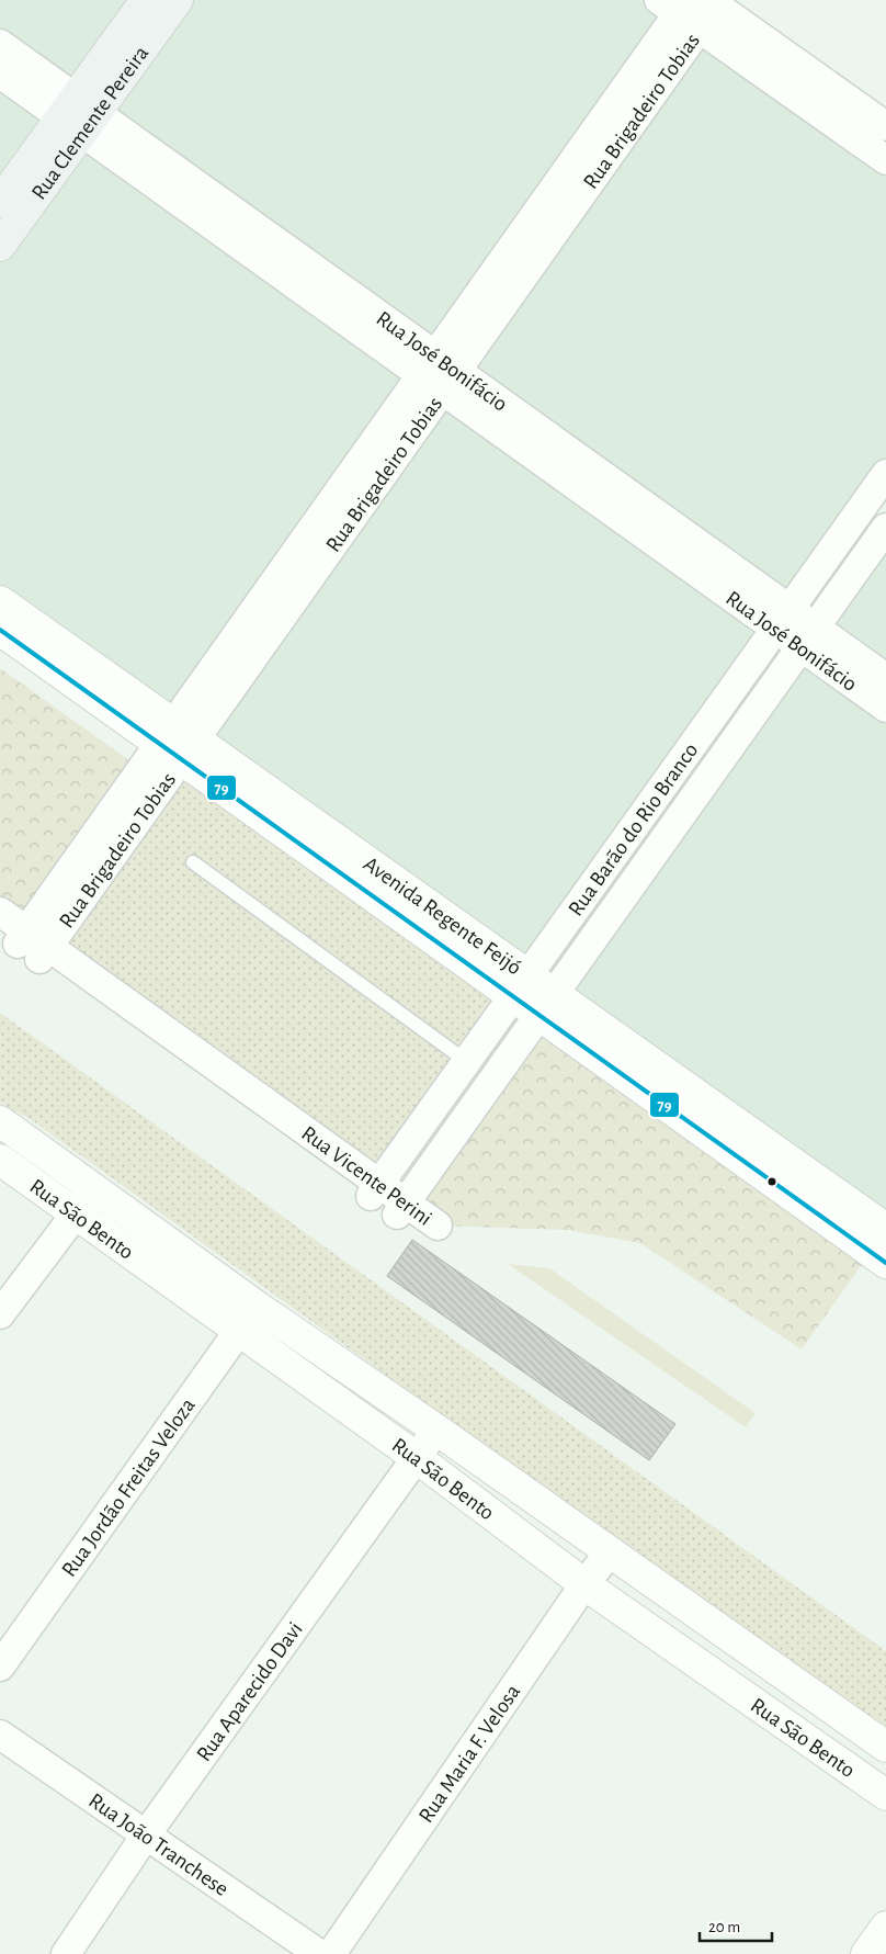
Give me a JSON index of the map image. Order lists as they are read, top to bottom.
{
  "streets": {
    "main road": ["Rua Clemente Pereira"],
    "street": [
      "Rua Brigadeiro Tobias",
      "Rua José Bonifácio",
      "Rua Barão do Rio Branco",
      "Avenida Regente Feijó",
      "Rua Vicente Perini",
      "Rua São Bento",
      "Rua Jordão Freitas Veloza",
      "Rua Aparecido Davi",
      "Rua Maria F. Velosa",
      "Rua João Tranchese"
    ]
  },
  "crossings": [
    ["Rua Brigadeiro Tobias", "Rua José Bonifácio"],
    ["Rua Brigadeiro Tobias", "Avenida Regente Feijó"],
    ["Rua Brigadeiro Tobias", "Rua Vicente Perini"],
    ["Rua Clemente Pereira", "Rua José Bonifácio"],
    ["Rua José Bonifácio", "Rua Barão do Rio Branco"],
    ["Rua Barão do Rio Branco", "Avenida Regente Feijó"],
    ["Rua Barão do Rio Branco", "Rua Vicente Perini"],
    ["Rua São Bento", "Rua Jordão Freitas Veloza"],
    ["Rua São Bento", "Rua Aparecido Davi"],
    ["Rua São Bento", "Rua Maria F. Velosa"],
    ["Rua Aparecido Davi", "Rua João Tranchese"]
  ],
  "lines": ["transit line 79"],
  "scale_bar": "20 m"
}
